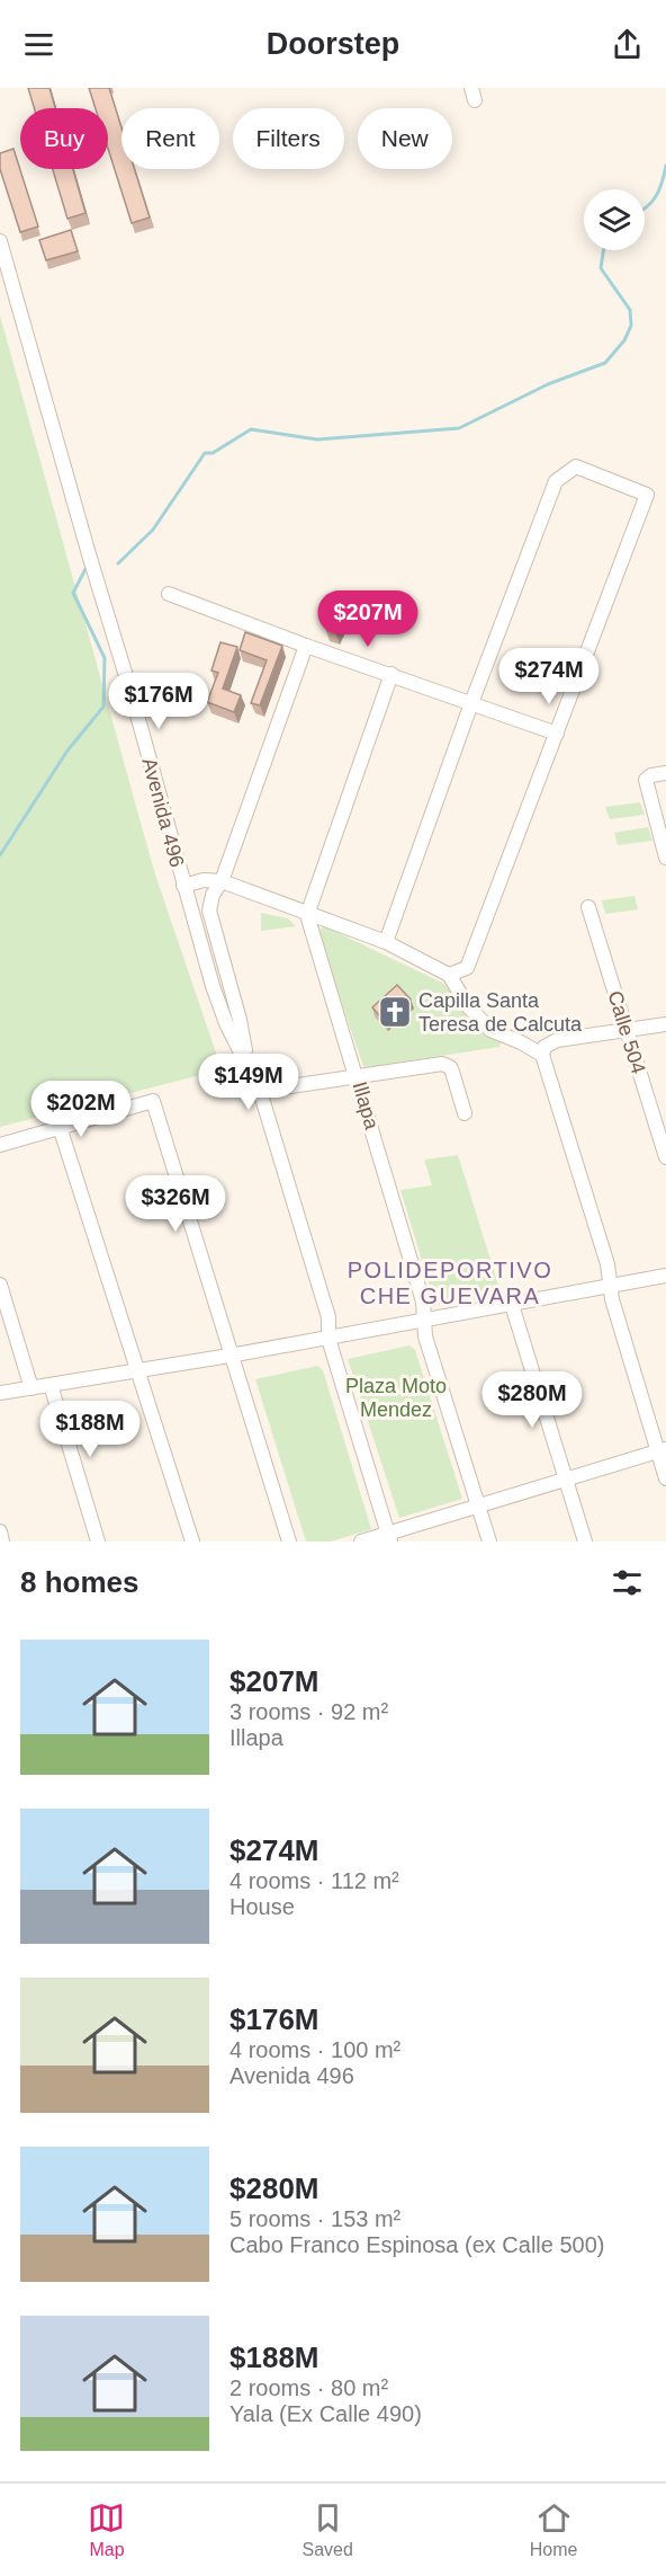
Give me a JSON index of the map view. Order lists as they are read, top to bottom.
{
  "streets": {
    "street": ["Avenida 496", "Calle 504", "Illapa"]
  },
  "districts": ["POLIDEPORTIVO CHE GUEVARA"],
  "parks": ["Plaza Moto Mendez"],
  "places": {
    "church": ["Capilla Santa Teresa de Calcuta"]
  },
  "page": {
    "header": "Doorstep",
    "chip": [
      "Buy",
      "Rent",
      "Filters",
      "New"
    ],
    "price": [
      "$207M",
      "$274M",
      "$176M",
      "$149M",
      "$202M",
      "$326M",
      "$280M",
      "$188M"
    ],
    "heading": "8 homes",
    "list": [
      {
        "name": "$207M",
        "note": "3 rooms · 92 m² · Illapa"
      },
      {
        "name": "$274M",
        "note": "4 rooms · 112 m² · House"
      },
      {
        "name": "$176M",
        "note": "4 rooms · 100 m² · Avenida 496"
      },
      {
        "name": "$280M",
        "note": "5 rooms · 153 m² · Cabo Franco Espinosa (ex Calle 500)"
      },
      {
        "name": "$188M",
        "note": "2 rooms · 80 m² · Yala (Ex Calle 490)"
      }
    ],
    "tabs": ["Map", "Saved", "Home"]
  }
}
